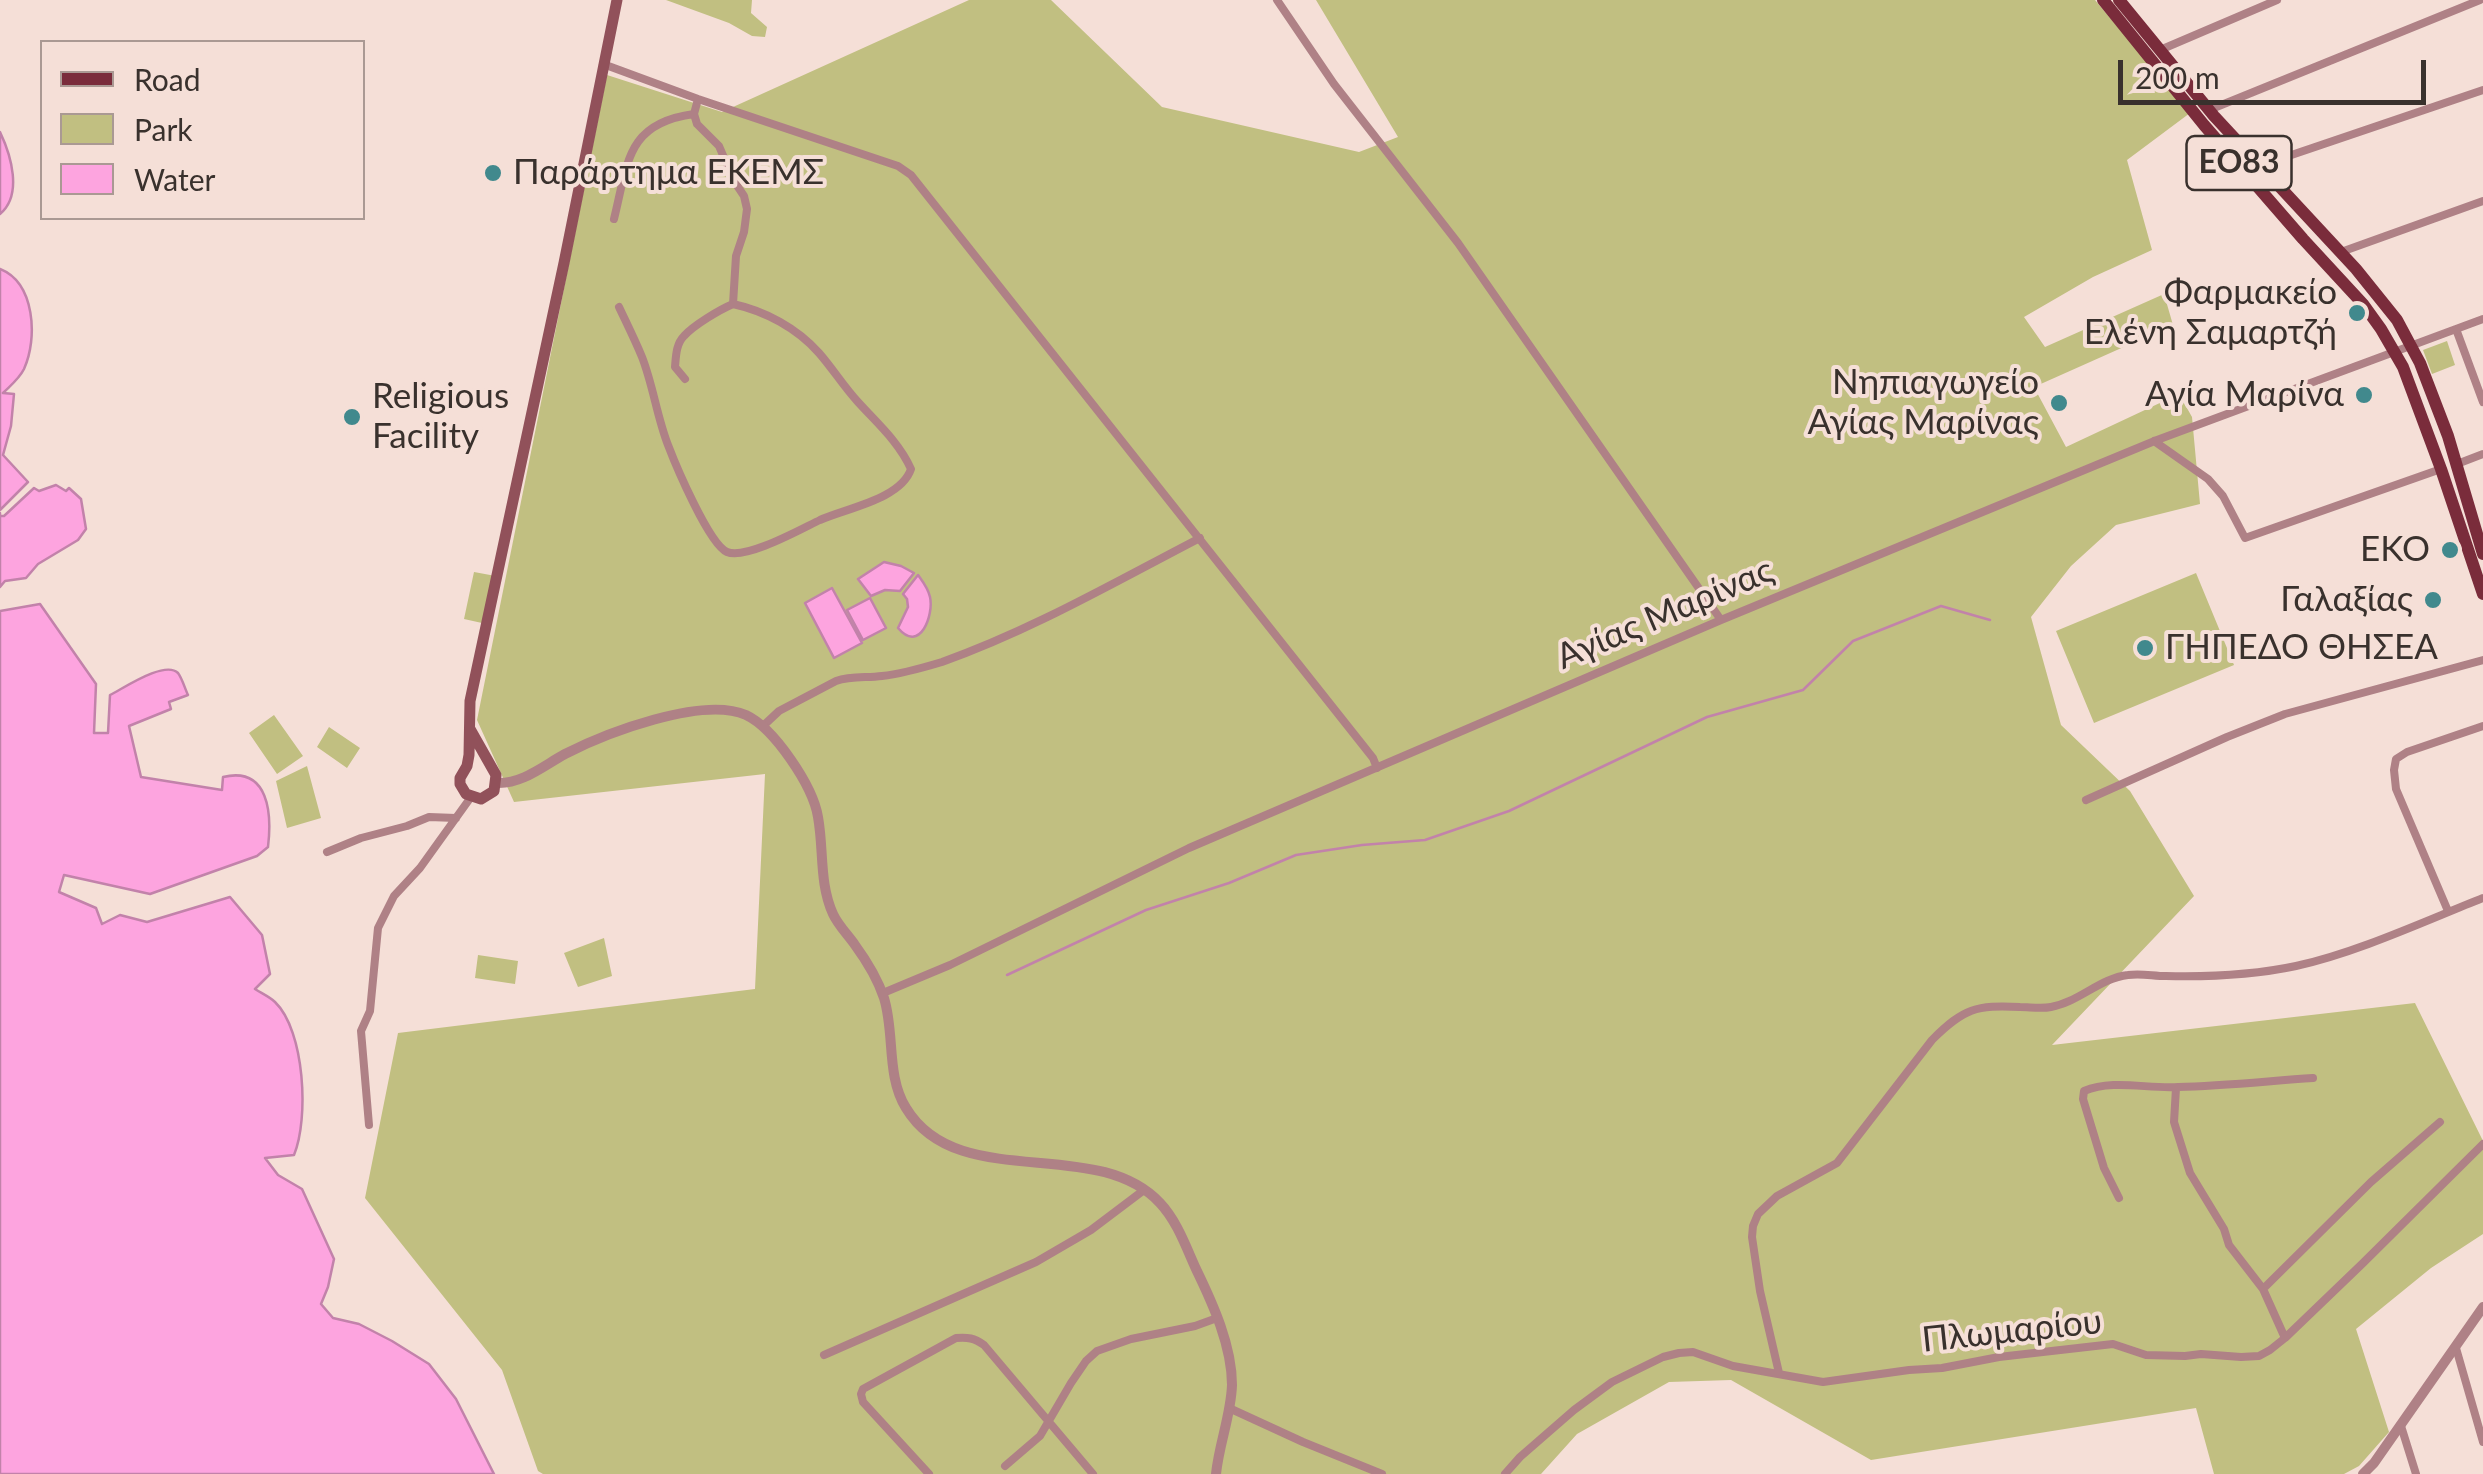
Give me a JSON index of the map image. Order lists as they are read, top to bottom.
{
  "streets": {
    "main road": ["ΕΟ83"],
    "street": ["Αγίας Μαρίνας", "Πλωμαρίου"]
  },
  "crossings": [
    ["ΕΟ83", "Αγίας Μαρίνας"]
  ],
  "places": [
    "Παράρτημα ΕΚΕΜΣ",
    "Φαρμακείο Ελένη Σαμαρτζή",
    "Αγία Μαρίνα",
    "Νηπιαγωγείο Αγίας Μαρίνας",
    "Religious Facility",
    "EKO",
    "Γαλαξίας",
    "ΓΗΠΕΔΟ ΘΗΣΕΑ"
  ],
  "legend": ["Road", "Park", "Water"],
  "scale_bar": "200 m"
}
